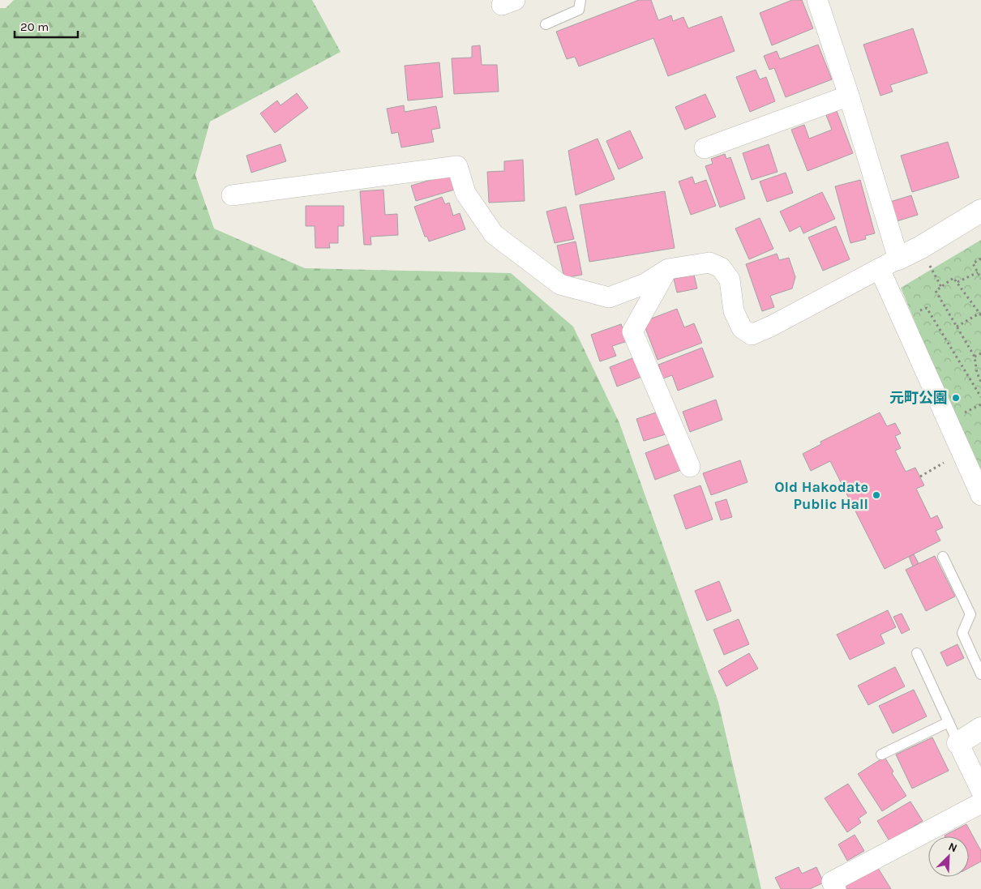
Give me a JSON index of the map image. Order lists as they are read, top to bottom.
{
  "places": ["元町公園", "Old Hakodate Public Hall"],
  "scale_bar": "20 m",
  "north": "top right"
}
